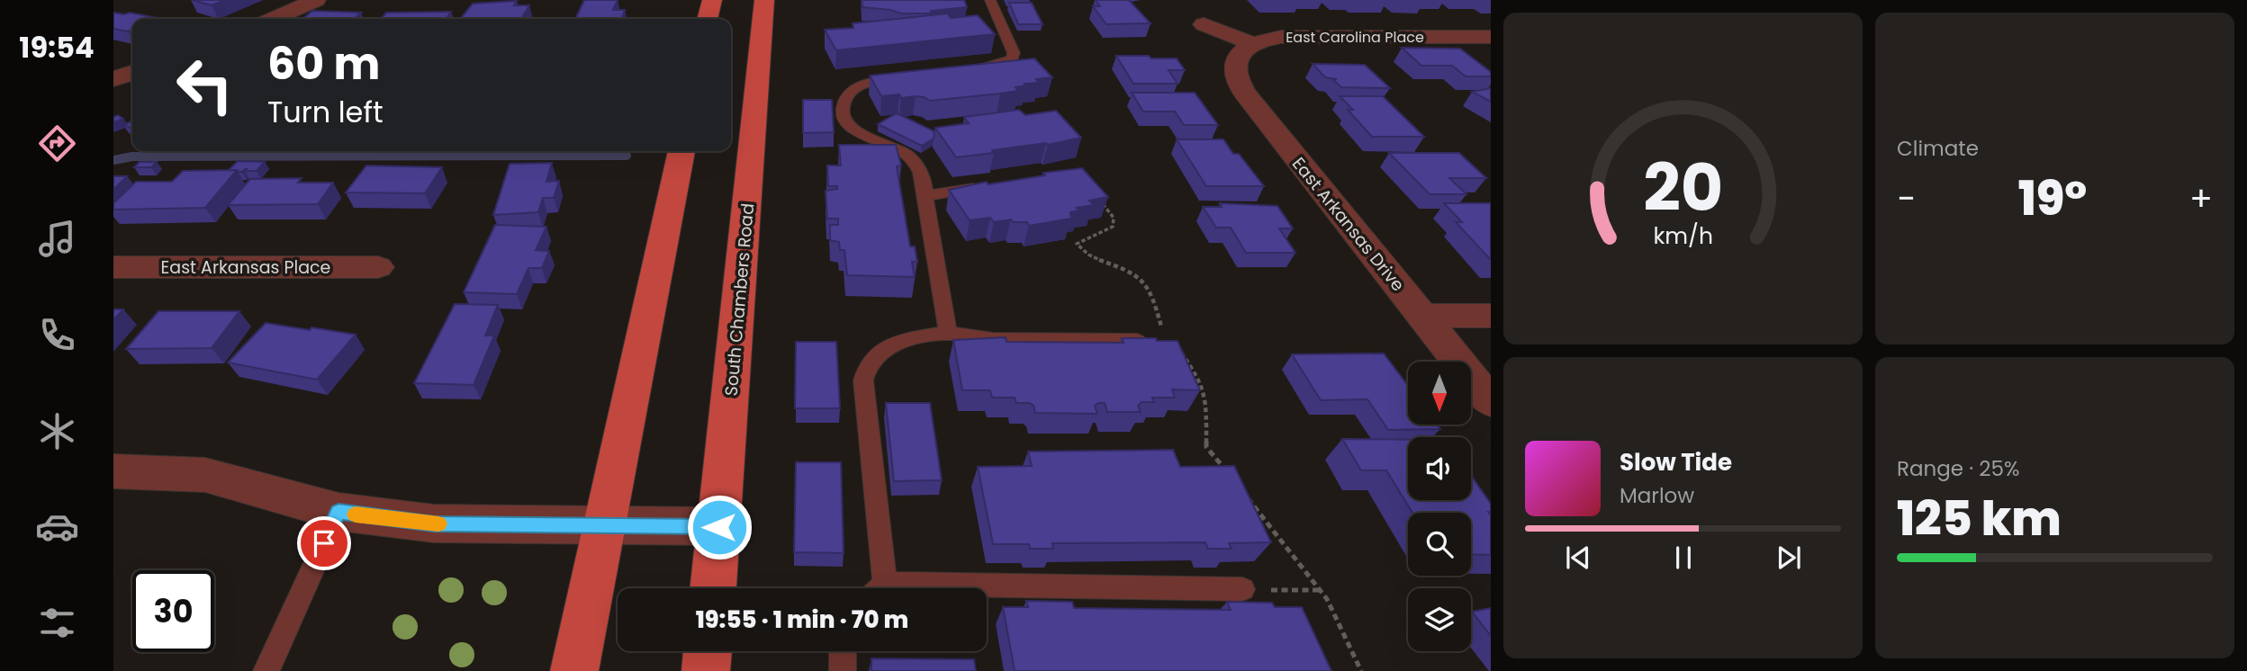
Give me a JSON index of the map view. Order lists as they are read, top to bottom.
{
  "streets": {
    "main road": ["South Chambers Road"],
    "street": ["East Carolina Place", "East Arkansas Drive", "East Arkansas Place"]
  },
  "crossings": [
    ["East Carolina Place", "East Arkansas Drive"]
  ],
  "north": "bottom",
  "page": {
    "tabs": "19:54",
    "tile": [
      "Climate",
      ["Range · 25%", "125 km"]
    ],
    "turn": ["60 m", "Turn left"],
    "heat": ["−", "19°", "+"],
    "song": ["Slow Tide", "Marlow"],
    "limit": "30",
    "trip": "19:55 · 1 min · 70 m",
    "gauge": ["20", "km/h"]
  }
}
